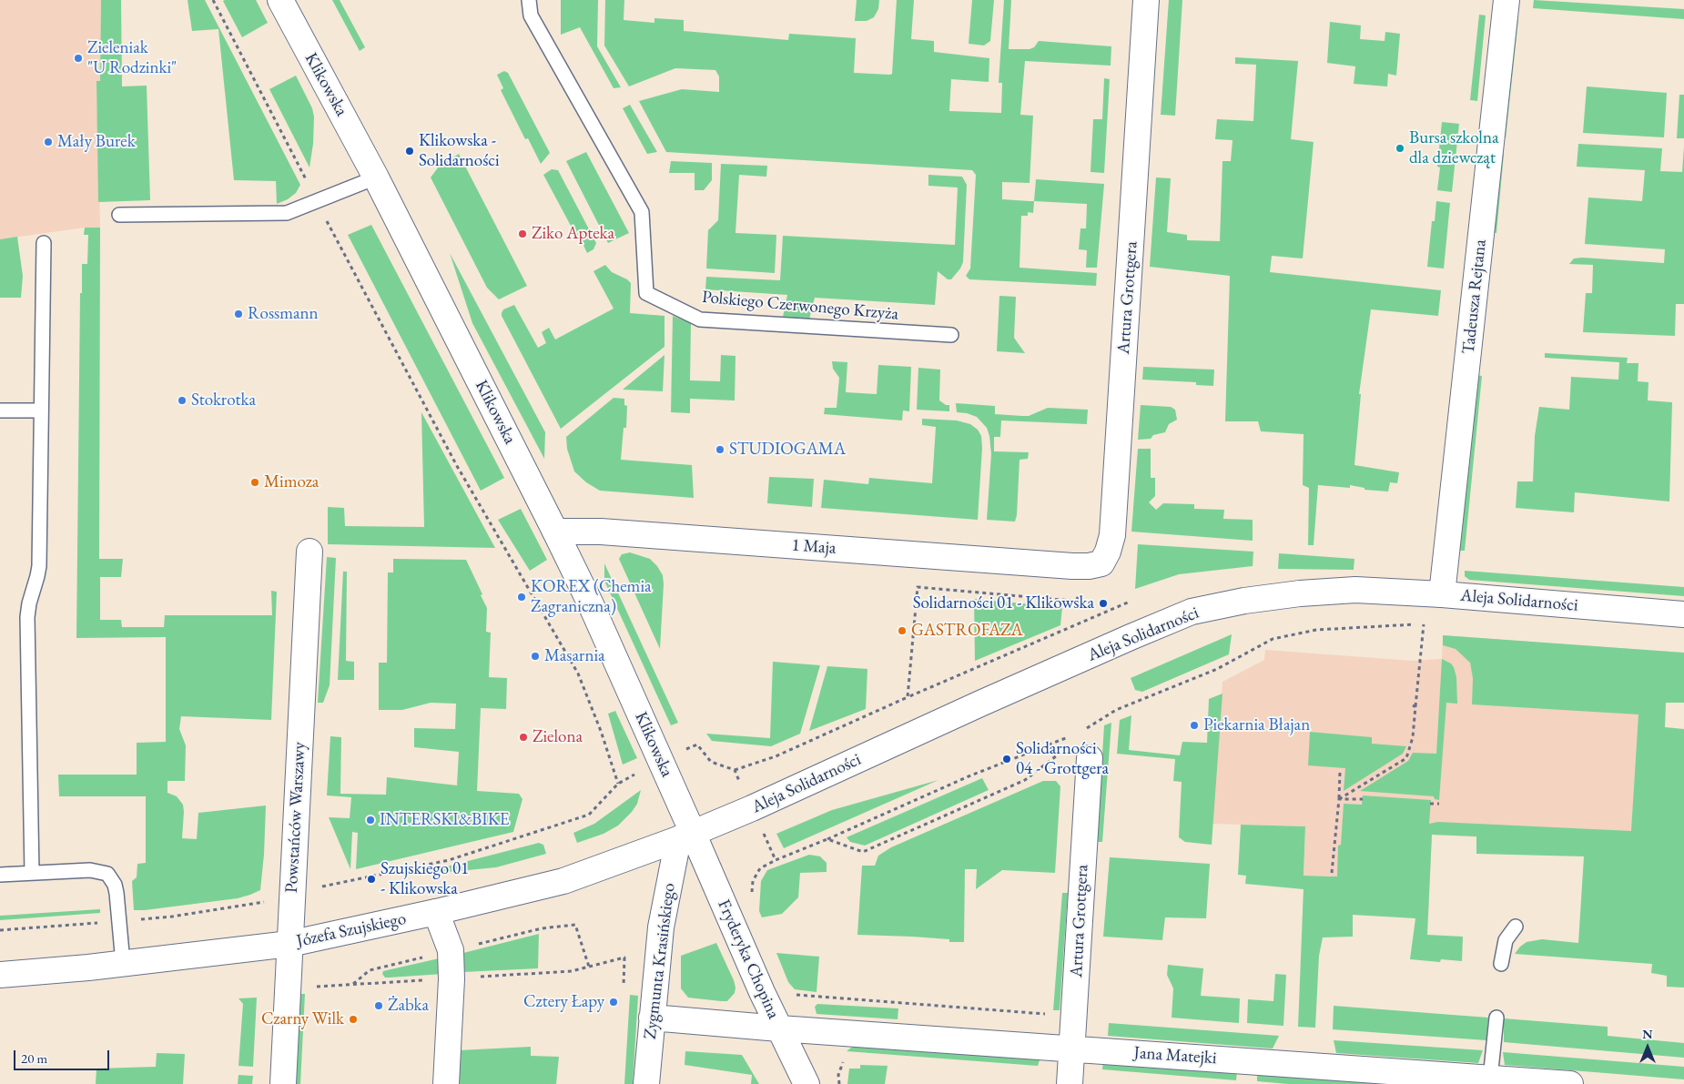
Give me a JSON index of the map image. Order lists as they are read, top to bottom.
{
  "streets": {
    "street": [
      "Klikowska",
      "Tadeusza Rejtana",
      "Artura Grottgera",
      "1 Maja",
      "Aleja Solidarności",
      "Powstańców Warszawy",
      "Józefa Szujskiego",
      "Fryderyka Chopina",
      "Zygmunta Krasińskiego",
      "Jana Matejki"
    ],
    "lane": ["Polskiego Czerwonego Krzyża"]
  },
  "crossings": [
    ["Klikowska", "1 Maja"],
    ["Klikowska", "Aleja Solidarności"],
    ["Klikowska", "Józefa Szujskiego"],
    ["Klikowska", "Fryderyka Chopina"],
    ["Klikowska", "Zygmunta Krasińskiego"],
    ["Tadeusza Rejtana", "Aleja Solidarności"],
    ["Artura Grottgera", "1 Maja"],
    ["Artura Grottgera", "Jana Matejki"],
    ["Aleja Solidarności", "Józefa Szujskiego"],
    ["Aleja Solidarności", "Fryderyka Chopina"],
    ["Aleja Solidarności", "Zygmunta Krasińskiego"],
    ["Powstańców Warszawy", "Józefa Szujskiego"],
    ["Józefa Szujskiego", "Fryderyka Chopina"],
    ["Józefa Szujskiego", "Zygmunta Krasińskiego"],
    ["Fryderyka Chopina", "Zygmunta Krasińskiego"],
    ["Fryderyka Chopina", "Jana Matejki"],
    ["Zygmunta Krasińskiego", "Jana Matejki"]
  ],
  "places": [
    "Zieleniak \"U Rodzinki\"",
    "Mały Burek",
    "Bursa szkolna dla dziewcząt",
    "Klikowska - Solidarności",
    "Ziko Apteka",
    "Rossmann",
    "Stokrotka",
    "STUDIOGAMA",
    "Mimoza",
    "KOREX (Chemia Zagraniczna)",
    "Solidarności 01 - Klikowska",
    "GASTROFAZA",
    "Masarnia",
    "Piekarnia Błajan",
    "Zielona",
    "Solidarności 04 - Grottgera",
    "INTERSKI&BIKE",
    "Szujskiego 01 - Klikowska",
    "Cztery Łapy",
    "Żabka",
    "Czarny Wilk"
  ],
  "scale_bar": "20 m",
  "north": "top"
}
